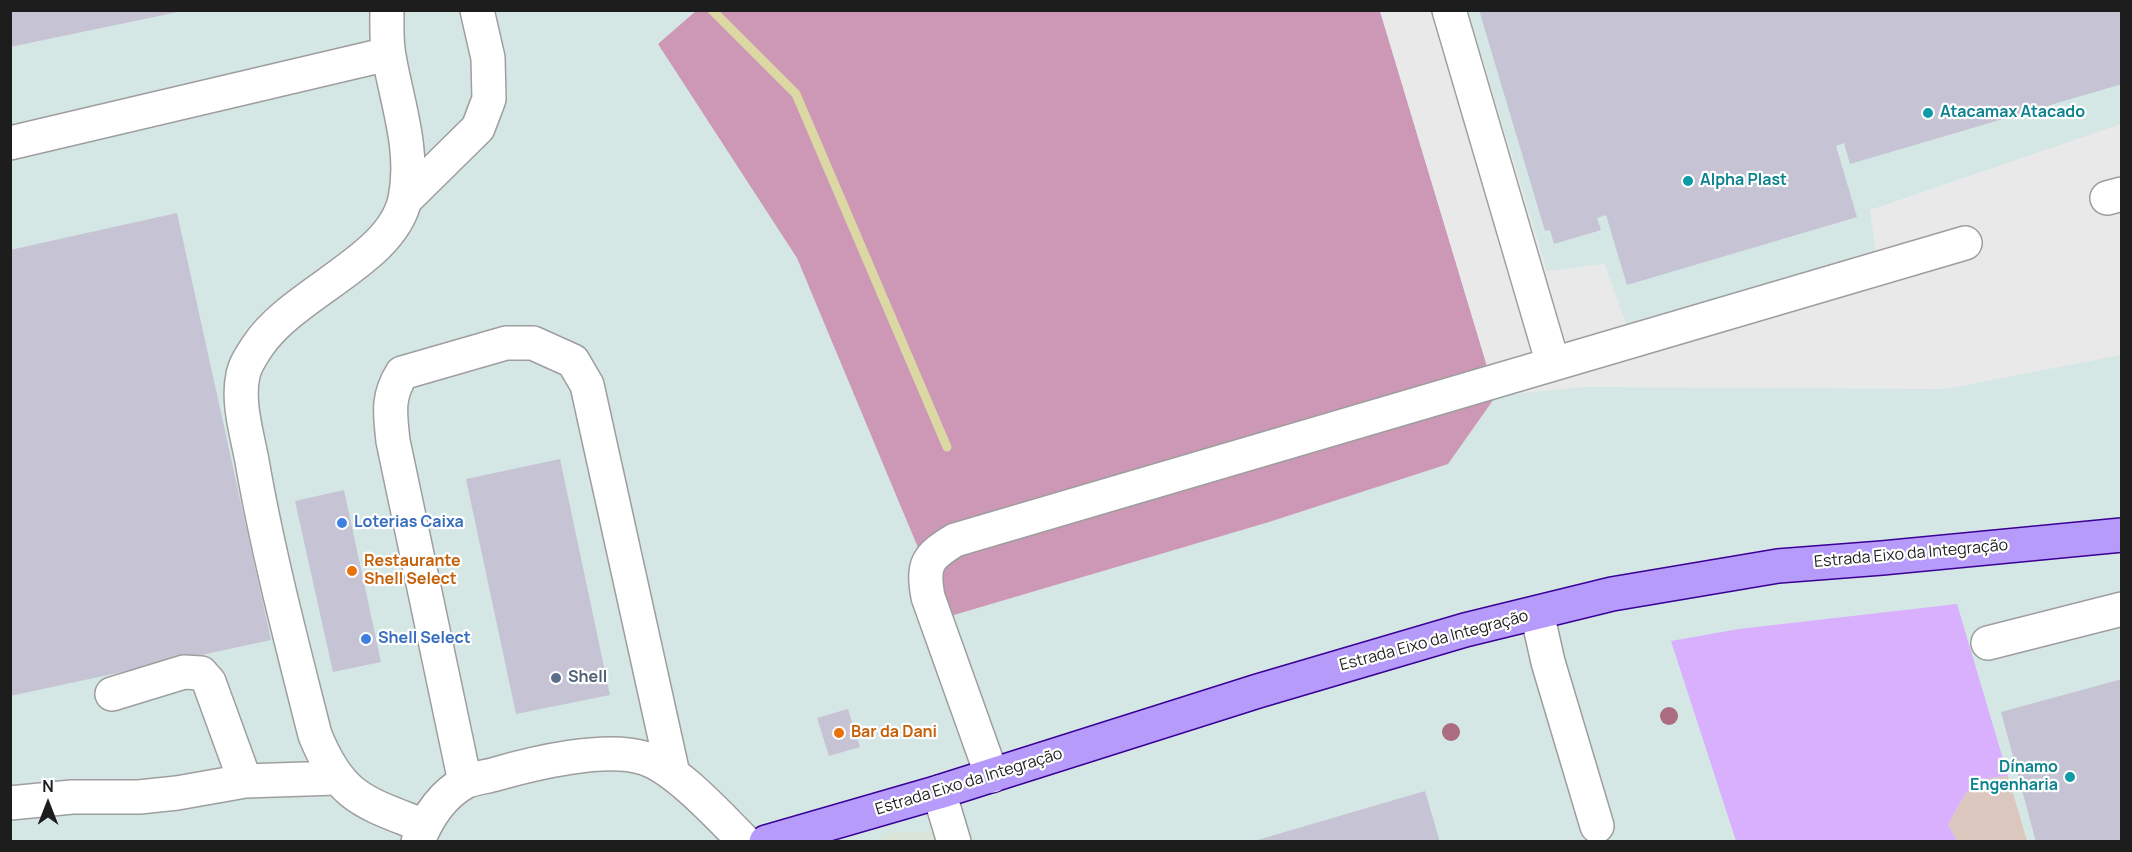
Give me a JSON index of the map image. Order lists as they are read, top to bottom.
{
  "streets": {
    "main road": ["Estrada Eixo da Integração"]
  },
  "places": [
    "Atacamax Atacado",
    "Alpha Plast",
    "Loterias Caixa",
    "Restaurante Shell Select",
    "Shell Select",
    "Shell",
    "Bar da Dani",
    "Dínamo Engenharia"
  ],
  "north": "top"
}
